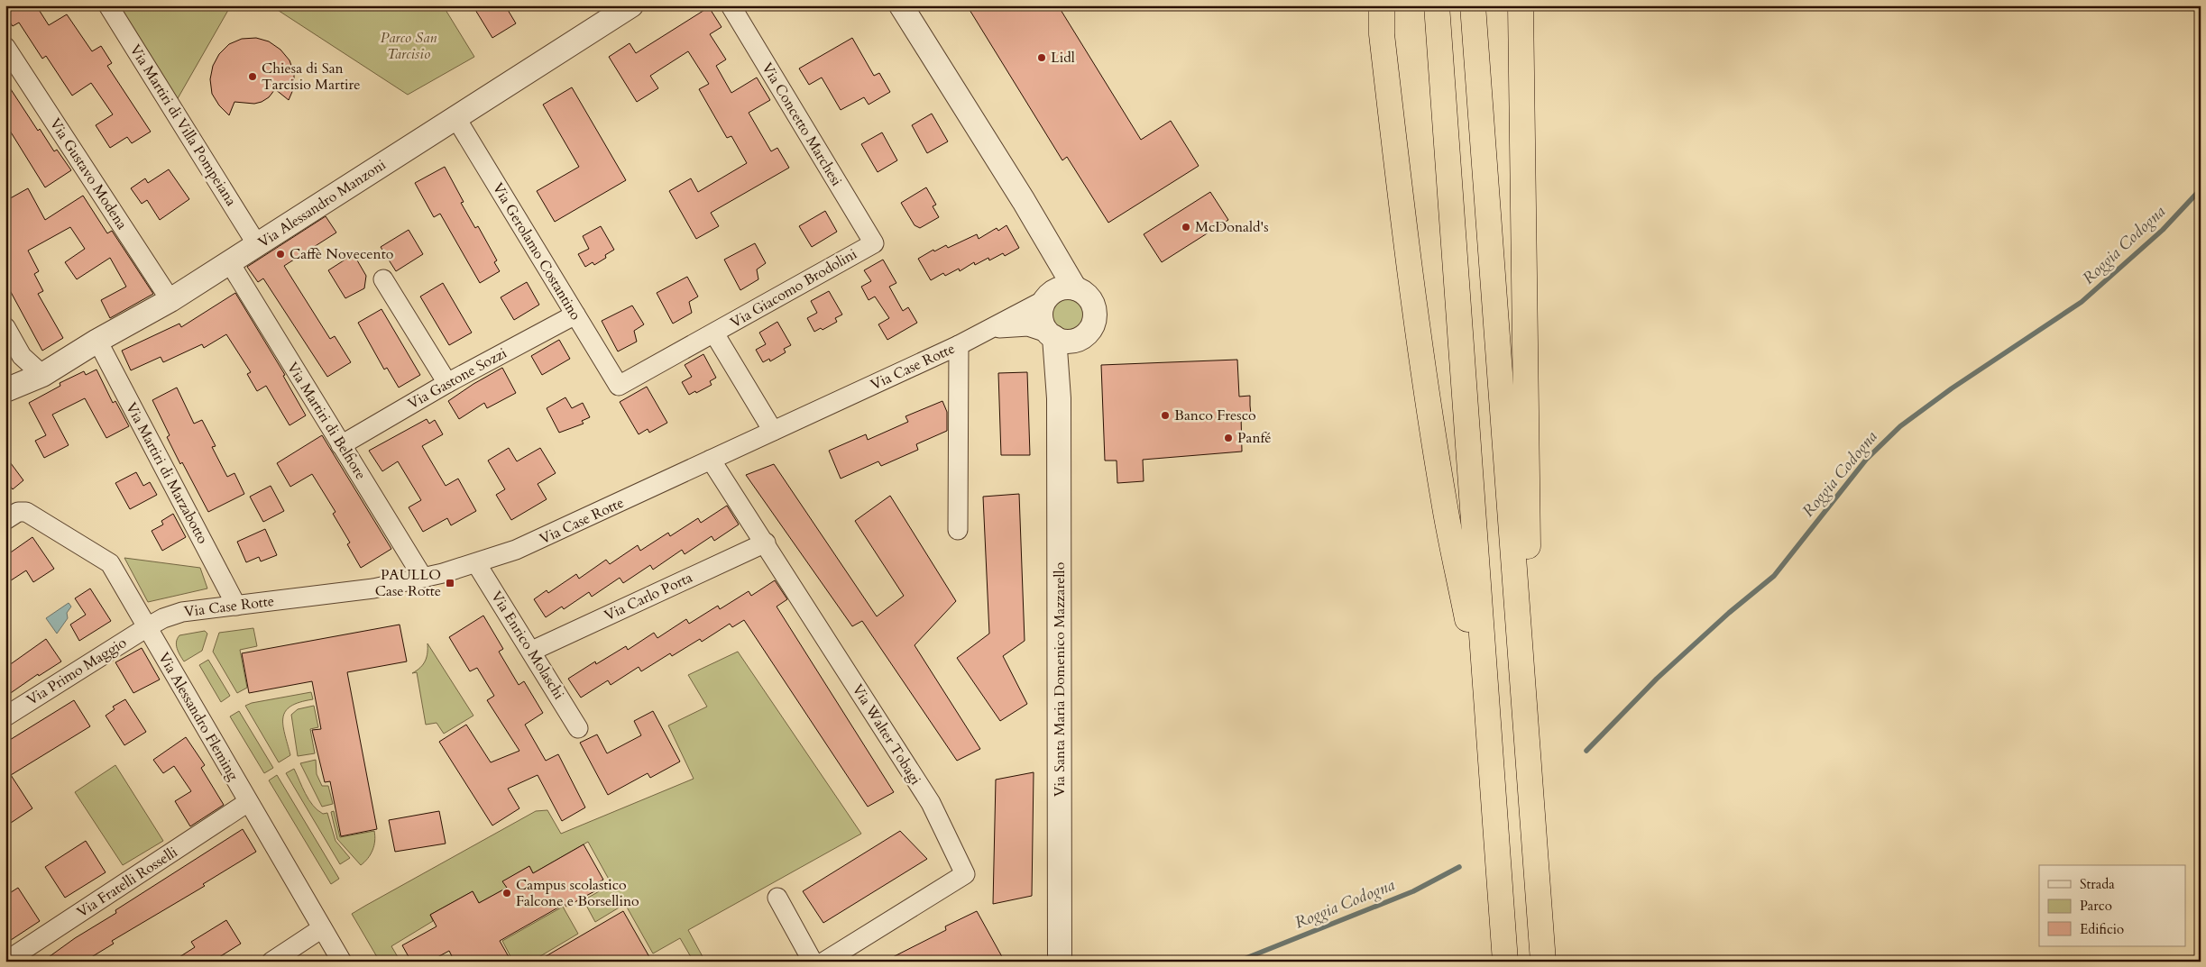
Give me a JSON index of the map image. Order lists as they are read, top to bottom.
{
  "streets": {
    "street": [
      "Via Concetto Marchesi",
      "Via Martiri di Villa Pompeiana",
      "Via Gustavo Modena",
      "Via Alessandro Manzoni",
      "Via Gerolamo Costantino",
      "Via Giacomo Brodolini",
      "Via Case Rotte",
      "Via Gastone Sozzi",
      "Via Martiri di Belfiore",
      "Via Martiri di Marzabotto",
      "Via Carlo Porta",
      "Via Enrico Molaschi",
      "Via Primo Maggio",
      "Via Santa Maria Domenico Mazzarello",
      "Via Alessandro Fleming",
      "Via Walter Tobagi",
      "Via Fratelli Rosselli"
    ]
  },
  "crossings": [
    ["Via Concetto Marchesi", "Via Giacomo Brodolini"],
    ["Via Martiri di Villa Pompeiana", "Via Alessandro Manzoni"],
    ["Via Gustavo Modena", "Via Alessandro Manzoni"],
    ["Via Alessandro Manzoni", "Via Gerolamo Costantino"],
    ["Via Alessandro Manzoni", "Via Martiri di Belfiore"],
    ["Via Alessandro Manzoni", "Via Martiri di Marzabotto"],
    ["Via Gerolamo Costantino", "Via Giacomo Brodolini"],
    ["Via Gerolamo Costantino", "Via Gastone Sozzi"],
    ["Via Giacomo Brodolini", "Via Case Rotte"],
    ["Via Case Rotte", "Via Martiri di Belfiore"],
    ["Via Case Rotte", "Via Martiri di Marzabotto"],
    ["Via Case Rotte", "Via Enrico Molaschi"],
    ["Via Case Rotte", "Via Primo Maggio"],
    ["Via Case Rotte", "Via Santa Maria Domenico Mazzarello"],
    ["Via Case Rotte", "Via Alessandro Fleming"],
    ["Via Case Rotte", "Via Walter Tobagi"],
    ["Via Gastone Sozzi", "Via Martiri di Belfiore"],
    ["Via Carlo Porta", "Via Enrico Molaschi"],
    ["Via Carlo Porta", "Via Walter Tobagi"],
    ["Via Primo Maggio", "Via Alessandro Fleming"],
    ["Via Alessandro Fleming", "Via Fratelli Rosselli"]
  ],
  "water": ["Roggia Codogna"],
  "parks": ["Parco San Tarcisio"],
  "places": {
    "other": [
      "Lidl",
      "Chiesa di San Tarcisio Martire",
      "McDonald's",
      "Caffè Novecento",
      "Banco Fresco",
      "Panfé",
      "Campus scolastico Falcone e Borsellino"
    ],
    "transit": ["PAULLO Case Rotte"]
  },
  "legend": ["Strada", "Parco", "Edificio"]
}
